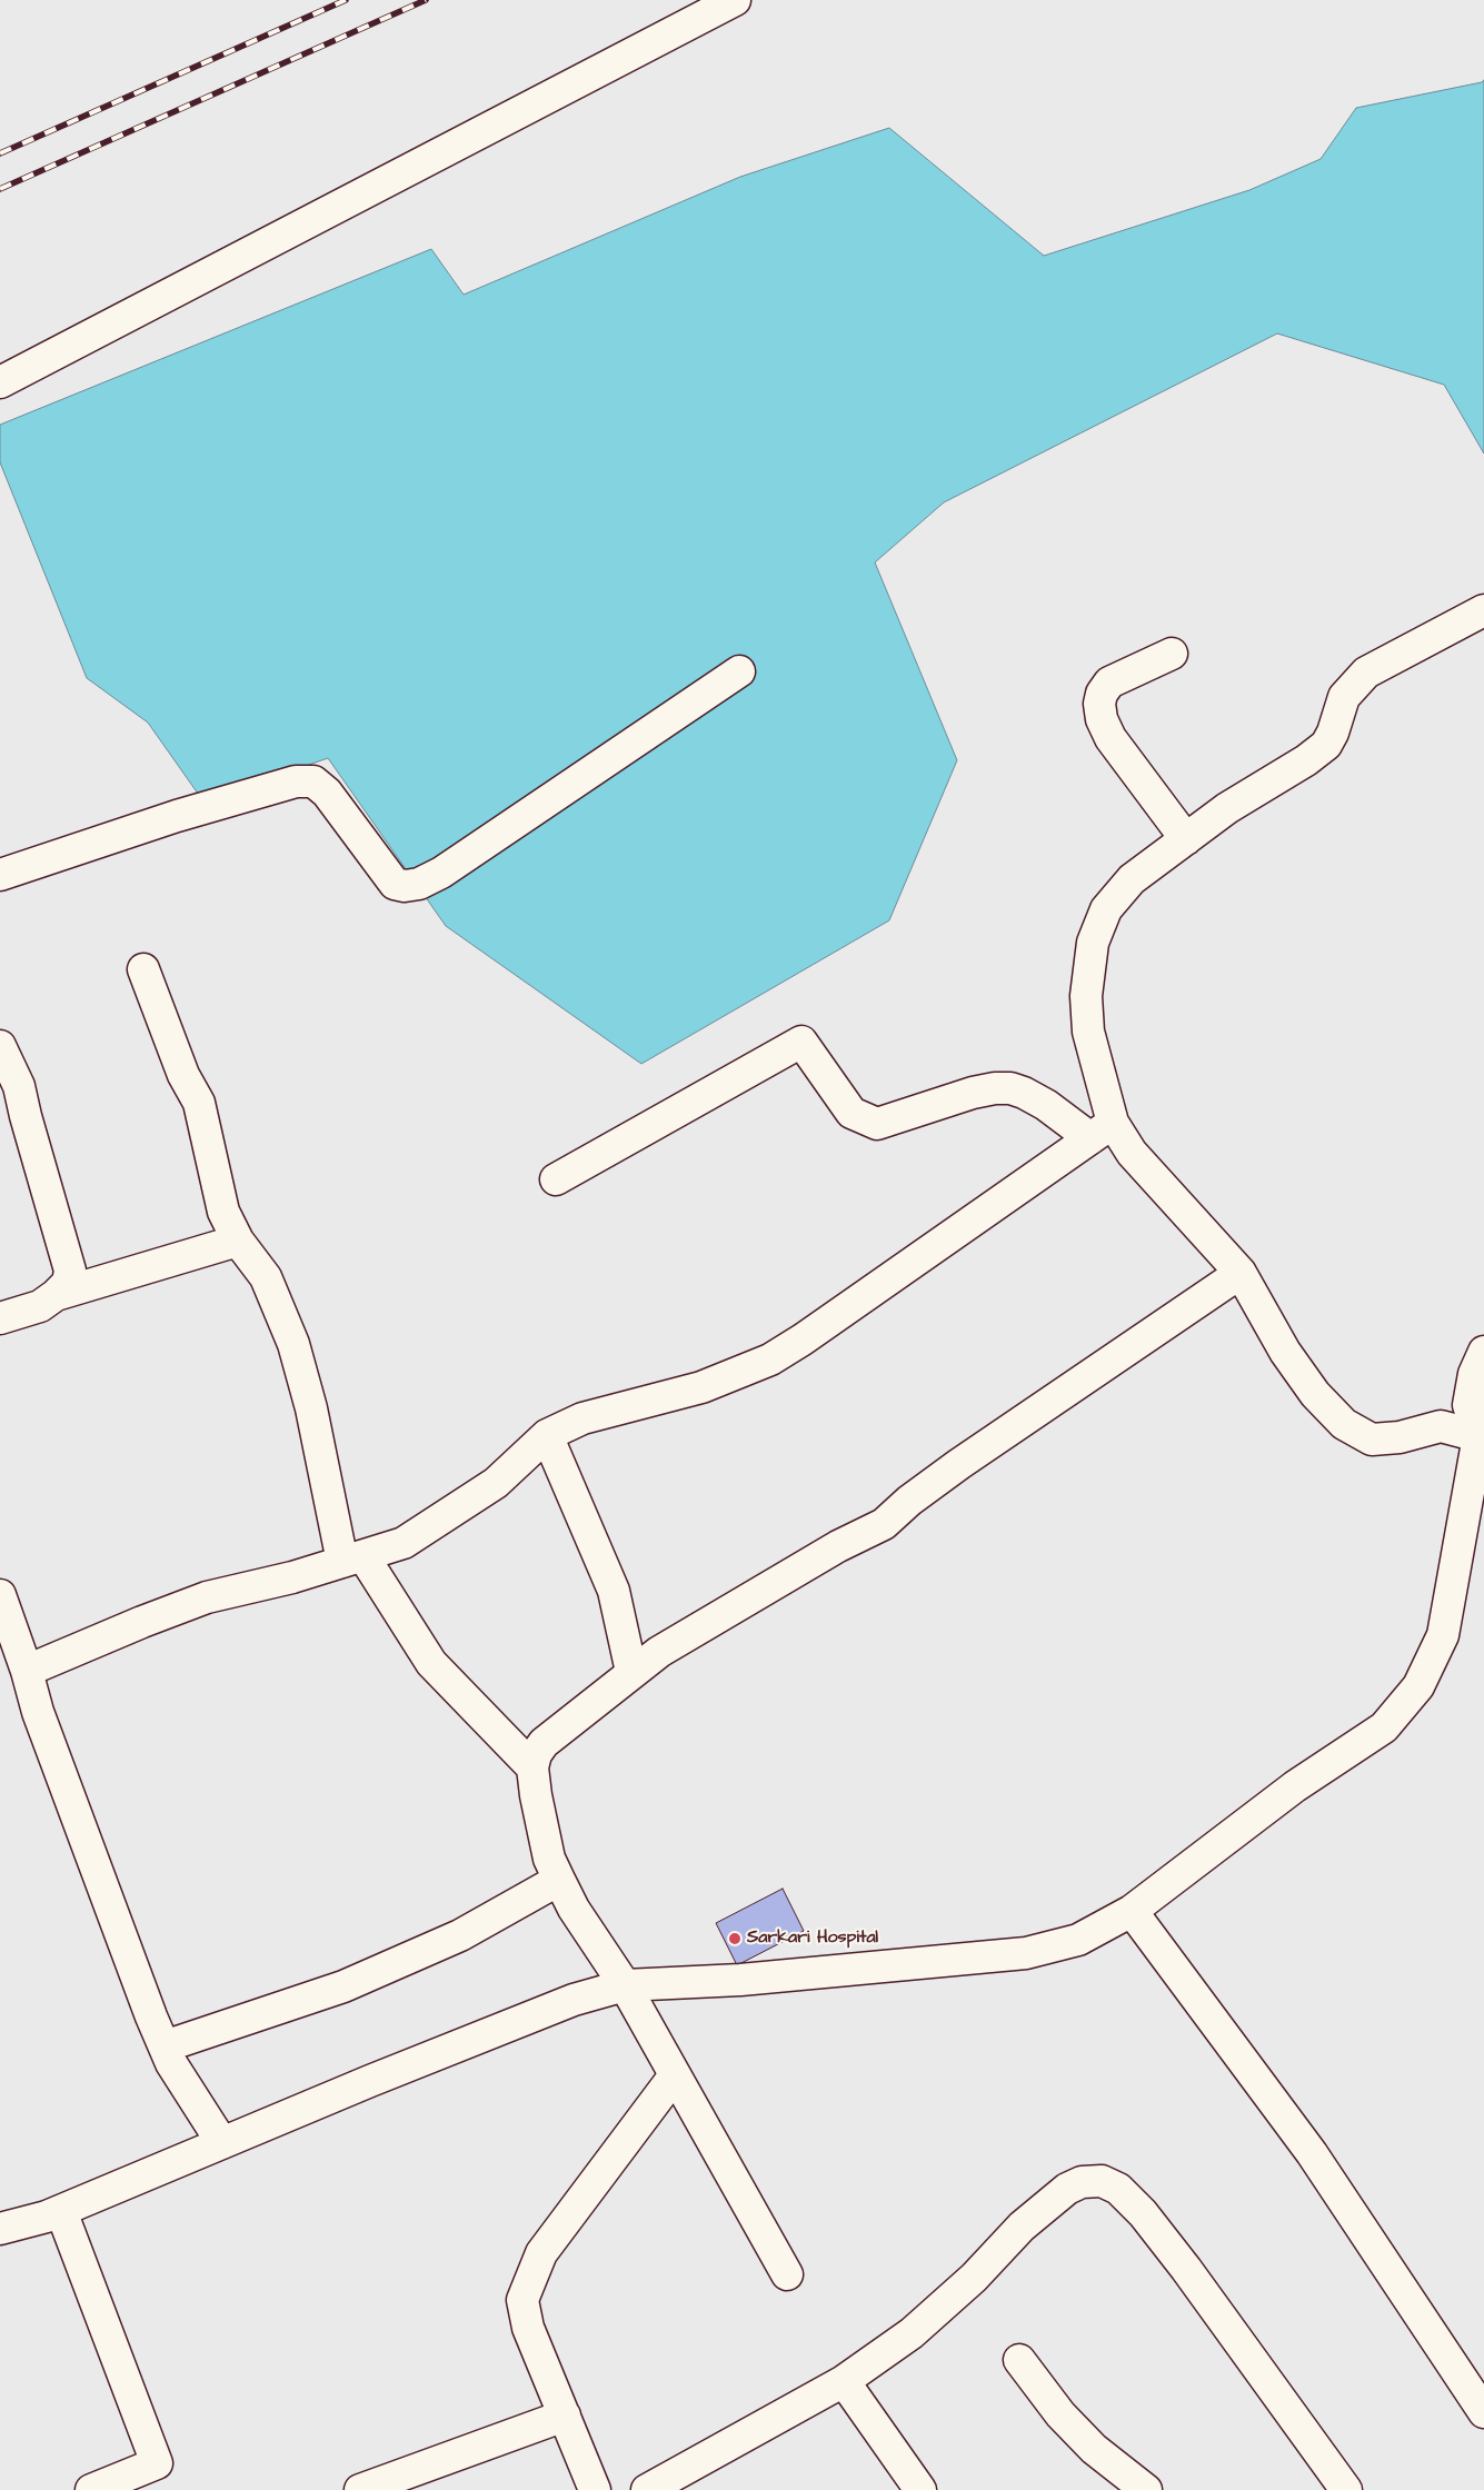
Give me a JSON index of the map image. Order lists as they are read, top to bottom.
{
  "places": ["Sarkari Hospital"]
}
